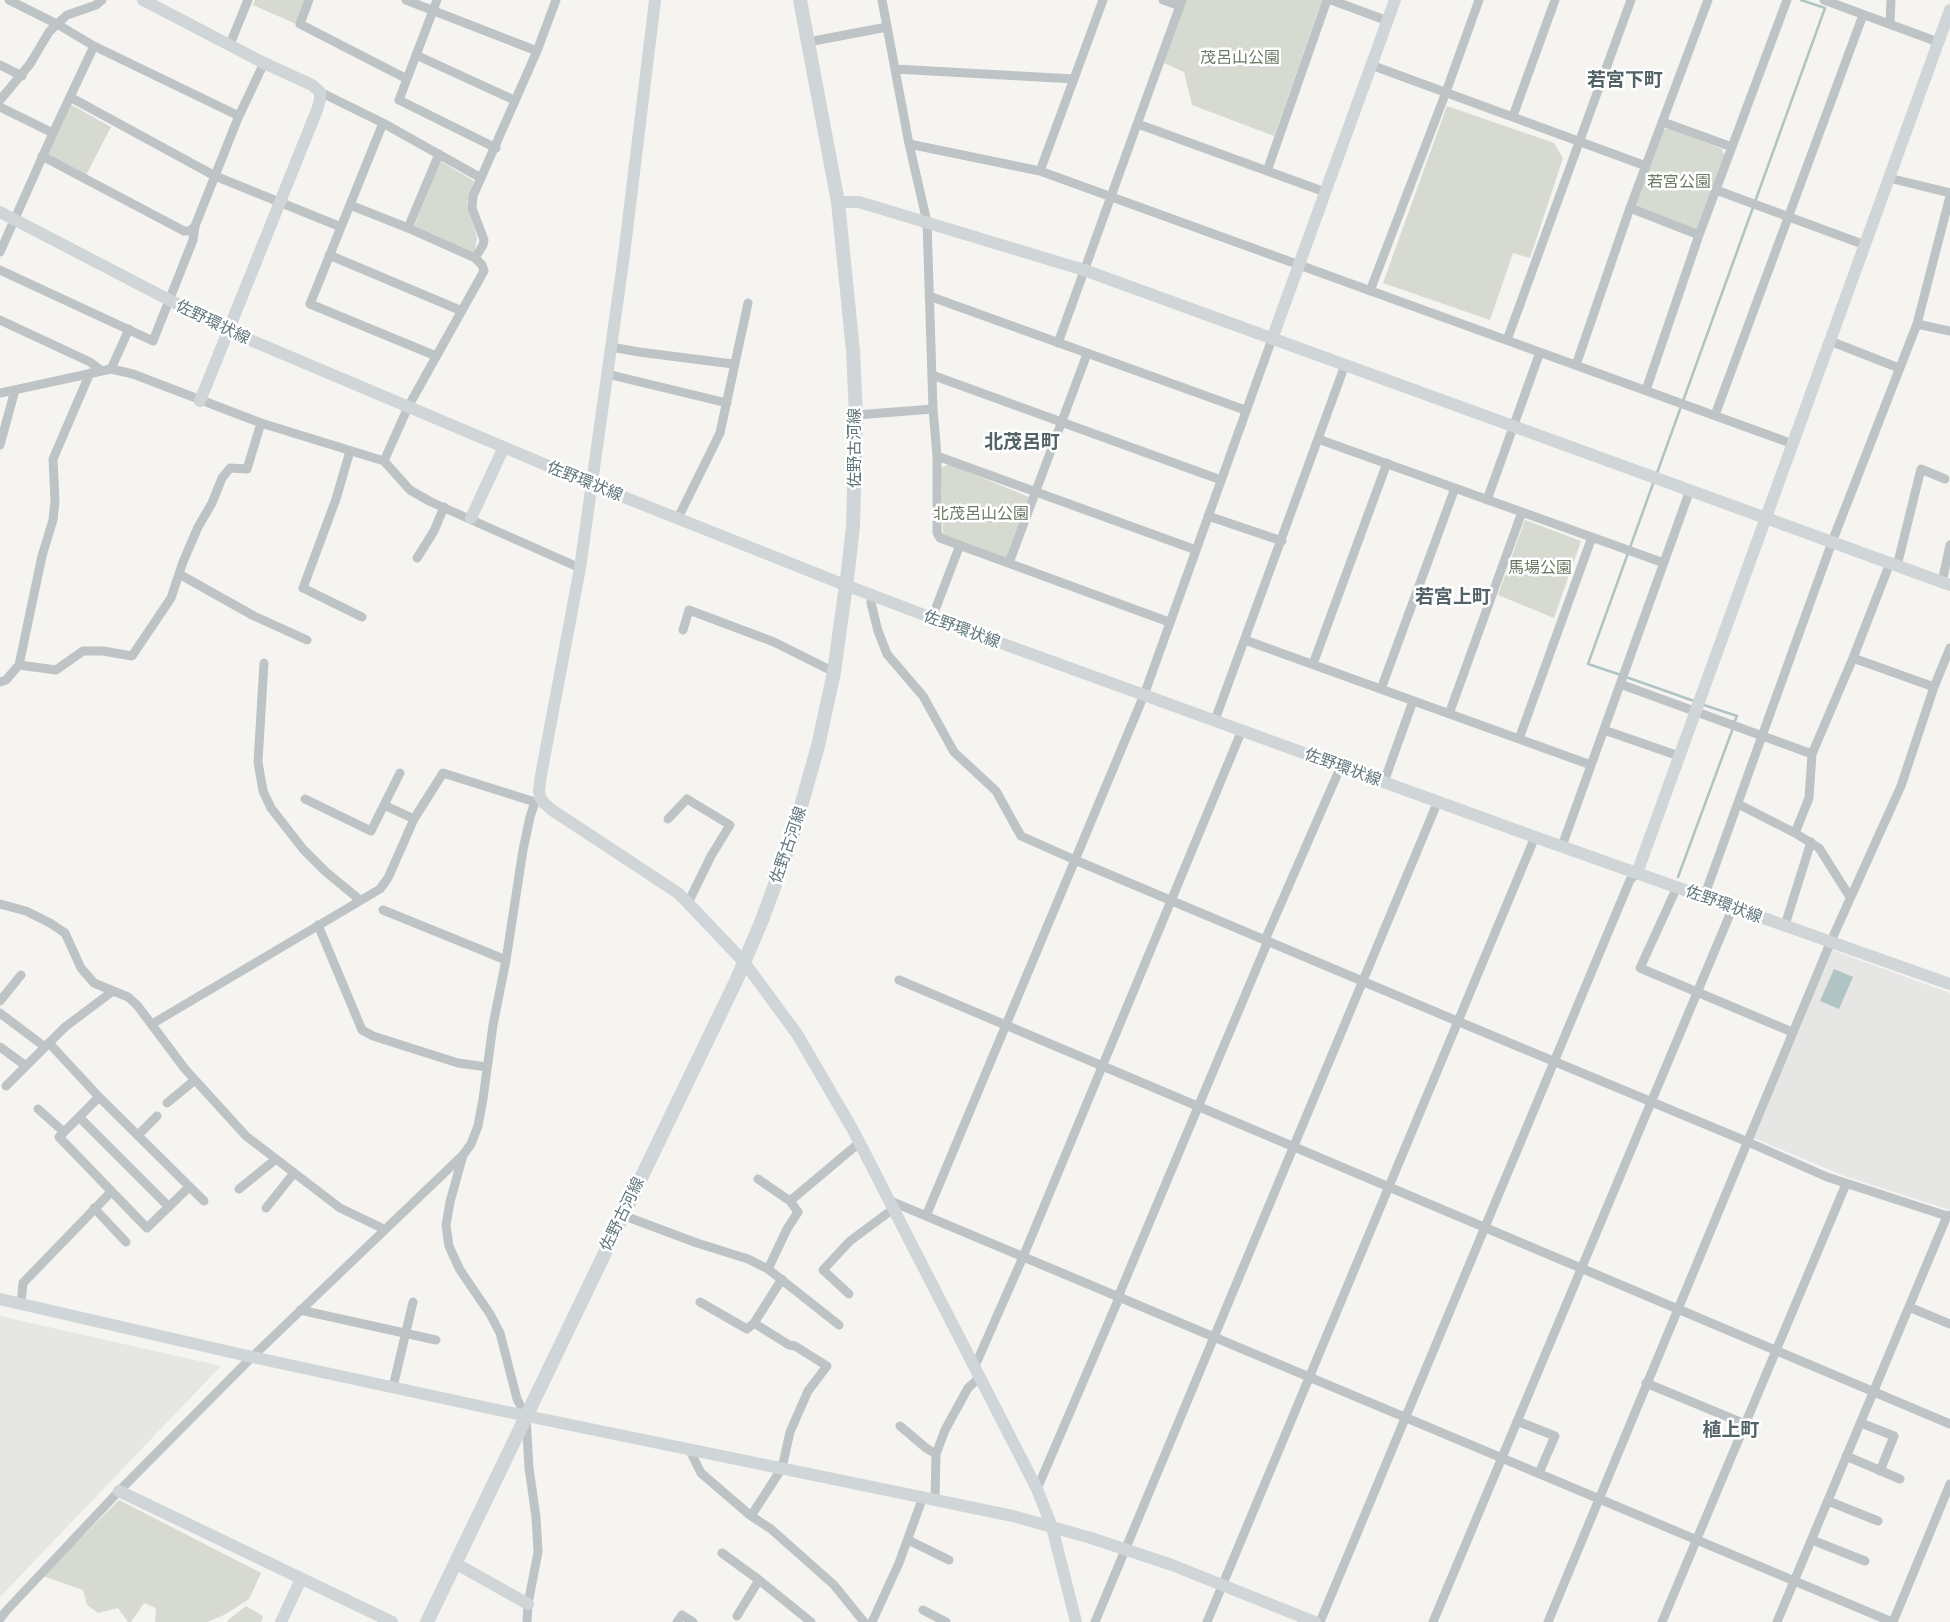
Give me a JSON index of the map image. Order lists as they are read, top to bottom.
{
  "streets": {
    "main road": ["佐野古河線"],
    "street": ["佐野環状線"]
  },
  "crossings": [
    ["佐野環状線", "佐野古河線"]
  ],
  "districts": [
    "若宮下町",
    "北茂呂町",
    "若宮上町",
    "植上町"
  ],
  "parks": [
    "茂呂山公園",
    "若宮公園",
    "北茂呂山公園",
    "馬場公園"
  ]
}
